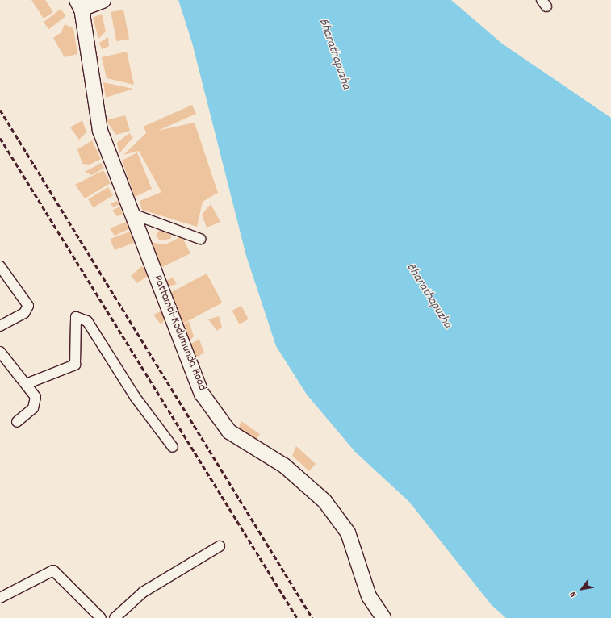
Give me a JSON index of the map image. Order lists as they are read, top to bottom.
{
  "streets": {
    "main road": ["Pattambi-Kodumunda Road"]
  },
  "water": ["Bharathapuzha"],
  "north": "bottom left"
}
